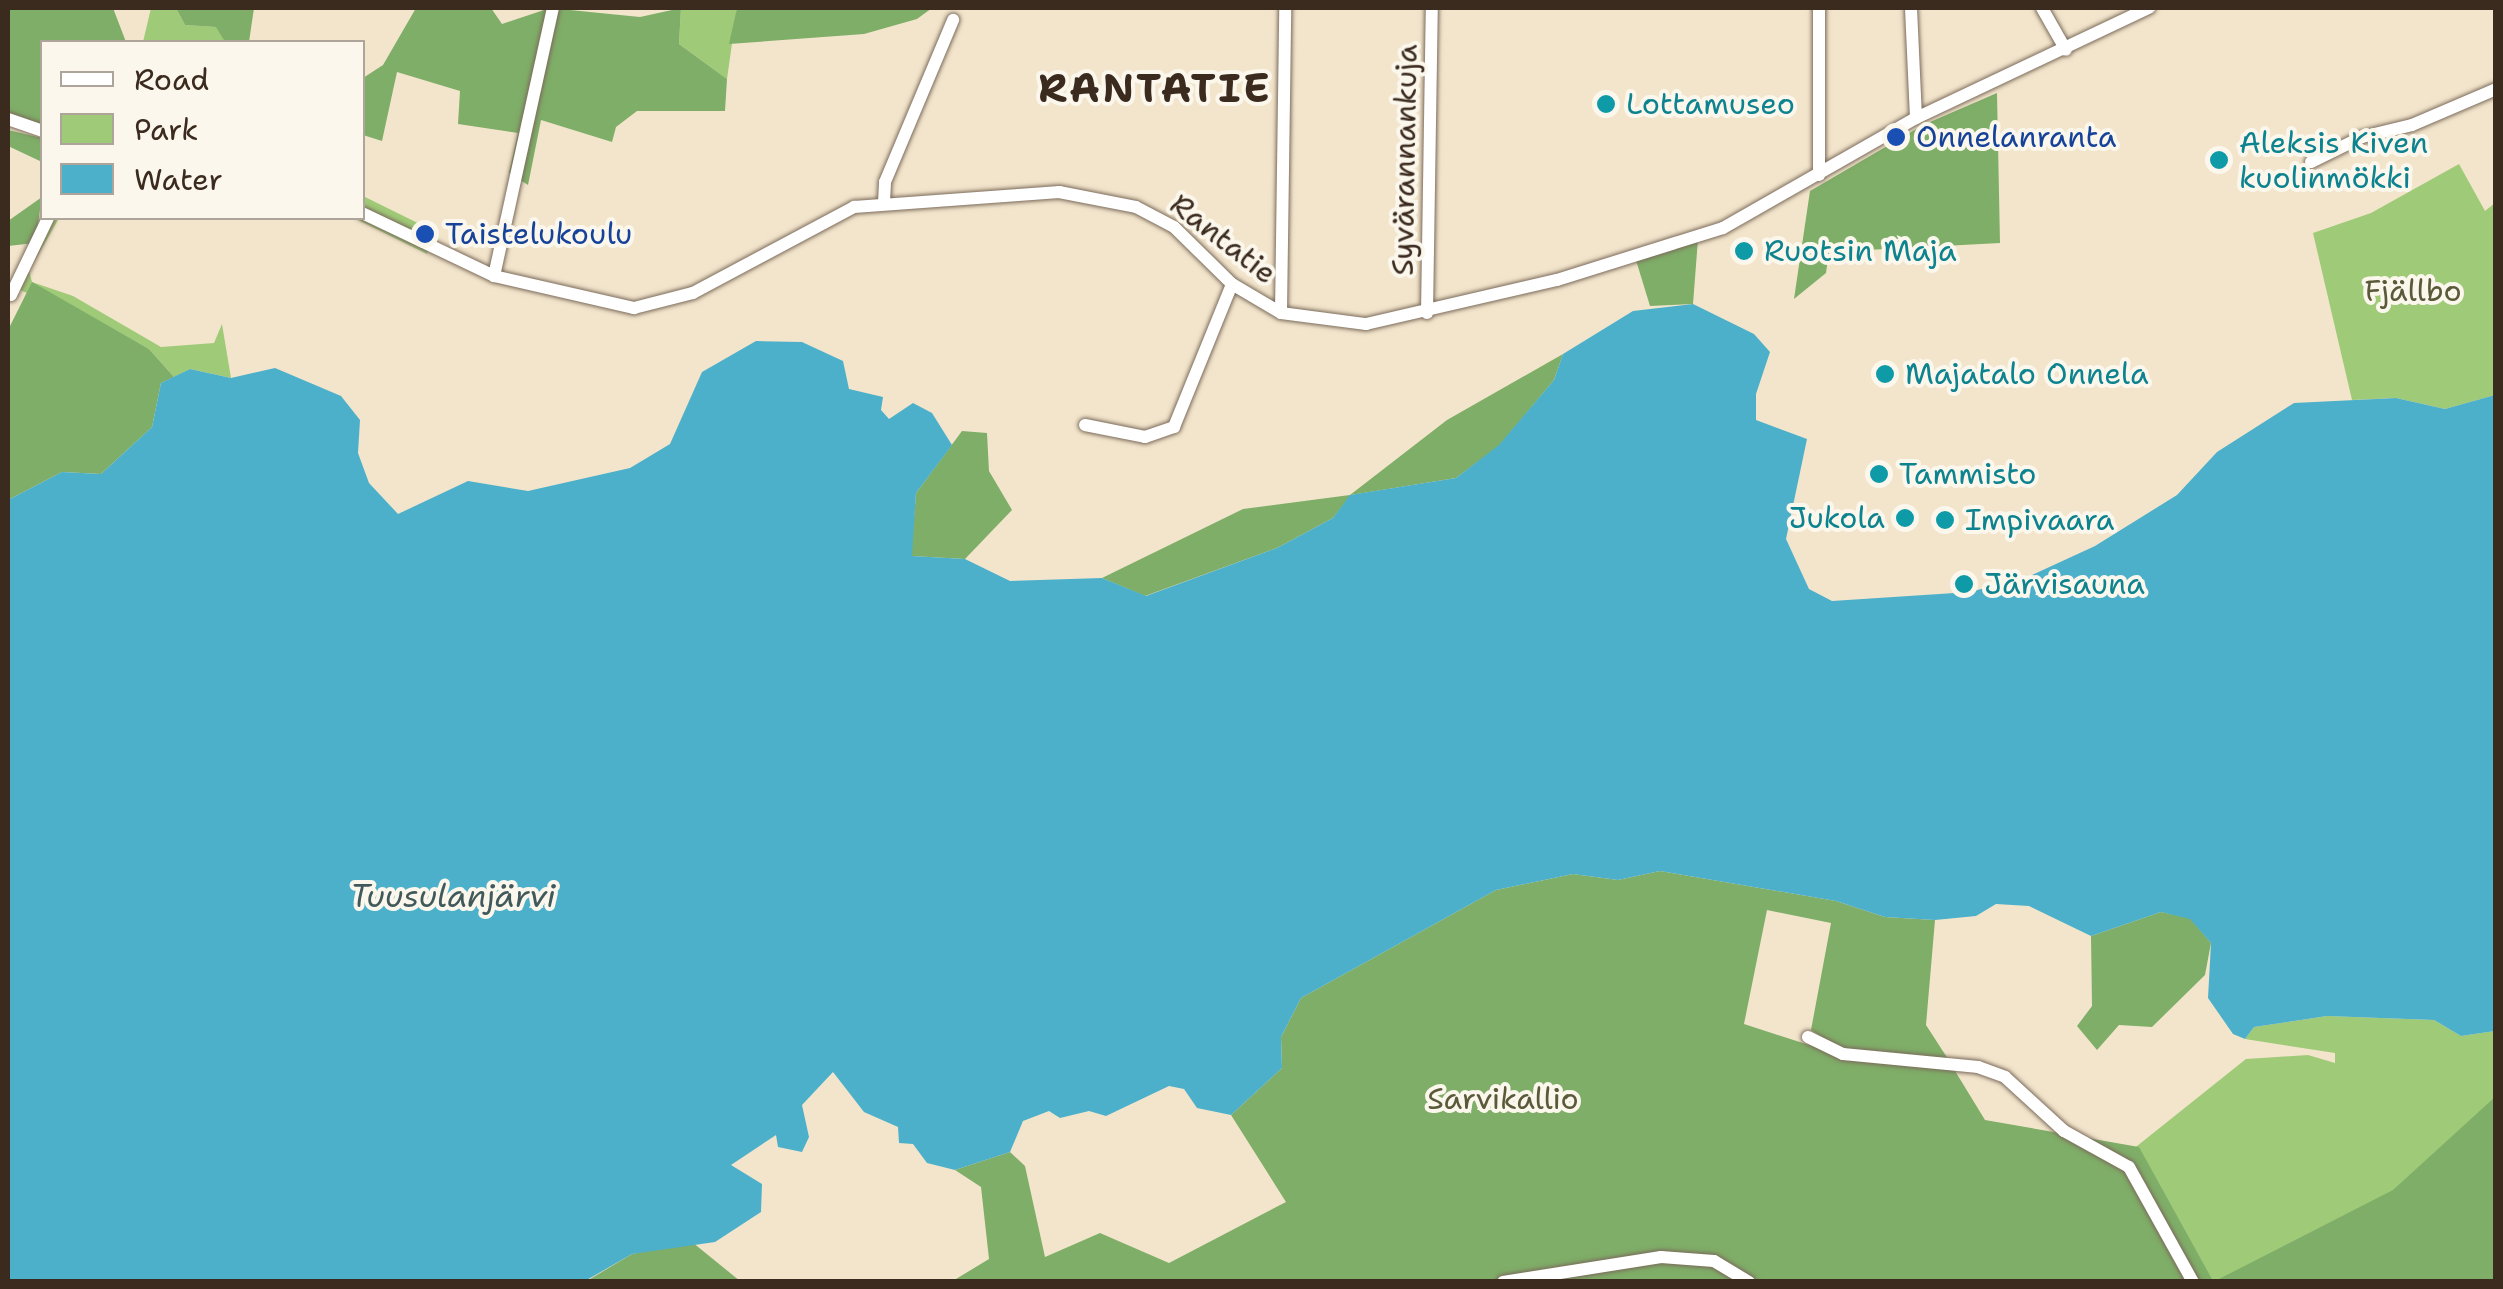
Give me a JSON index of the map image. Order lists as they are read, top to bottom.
{
  "streets": {
    "street": ["Syvärannankuja", "Rantatie"]
  },
  "crossings": [
    ["Syvärannankuja", "Rantatie"]
  ],
  "districts": ["RANTATIE"],
  "water": ["Tuusulanjärvi"],
  "parks": ["Fjällbo", "Sarvikallio"],
  "places": [
    "Lottamuseo",
    "Onnelanranta",
    "Aleksis Kiven kuolinmökki",
    "Taistelukoulu",
    "Ruotsin Maja",
    "Majatalo Onnela",
    "Tammisto",
    "Jukola",
    "Impivaara",
    "Järvisauna"
  ],
  "legend": ["Road", "Park", "Water"]
}
